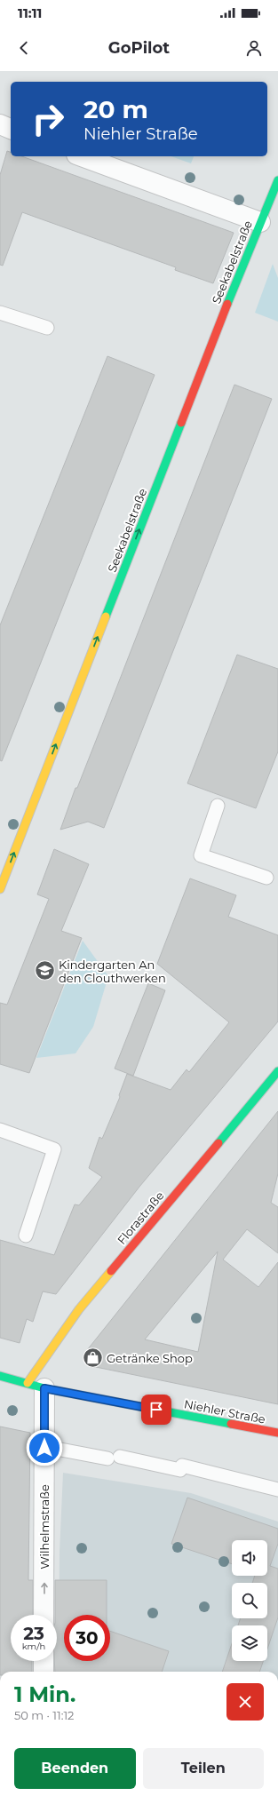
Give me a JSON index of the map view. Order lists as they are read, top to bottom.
{
  "streets": {
    "street": [
      "Seekabelstraße",
      "Florastraße",
      "Niehler Straße",
      "Wilhelmstraße"
    ]
  },
  "crossings": [
    ["Florastraße", "Niehler Straße"],
    ["Florastraße", "Wilhelmstraße"],
    ["Niehler Straße", "Wilhelmstraße"]
  ],
  "one_way": ["Seekabelstraße", "Wilhelmstraße"],
  "places": {
    "school or university": ["Kindergarten An den Clouthwerken"],
    "shop": ["Getränke Shop"]
  },
  "page": {
    "status": "11:11",
    "header": "GoPilot",
    "turn": ["20 m", "Niehler Straße"],
    "speed": "23 km/h",
    "limit": "30",
    "heading": ["1 Min.", "50 m · 11:12"],
    "buttons": ["Beenden", "Teilen"]
  }
}
